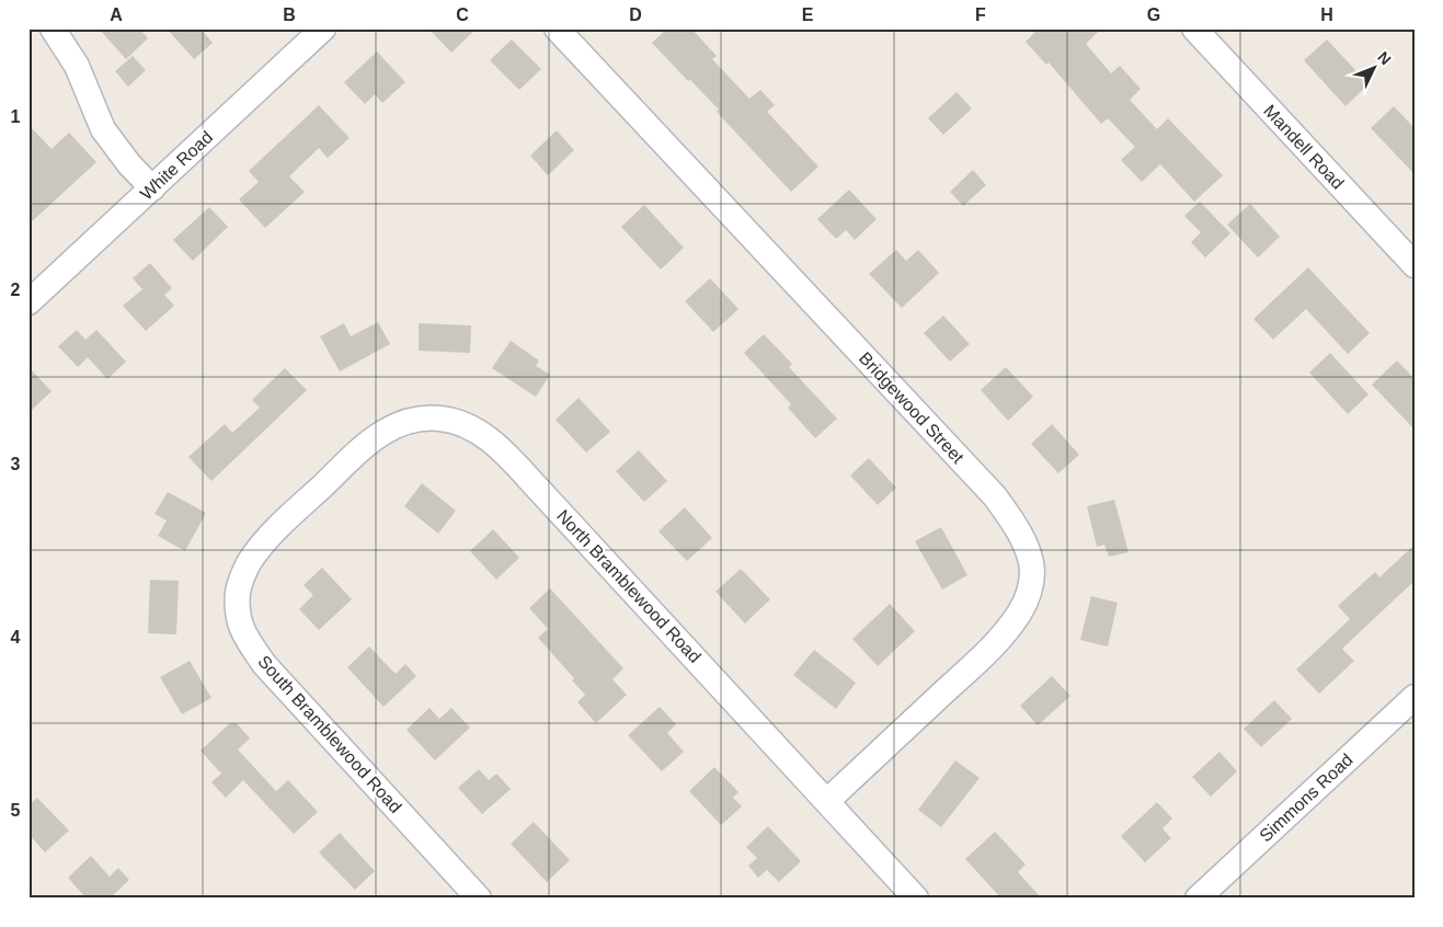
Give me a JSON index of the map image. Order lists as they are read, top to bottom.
{
  "streets": {
    "street": [
      "Mandell Road",
      "White Road",
      "Bridgewood Street",
      "North Bramblewood Road",
      "South Bramblewood Road",
      "Simmons Road"
    ]
  },
  "crossings": [
    ["Bridgewood Street", "North Bramblewood Road"],
    ["North Bramblewood Road", "South Bramblewood Road"]
  ],
  "north": "top right",
  "grid": {
    "columns": [
      "A",
      "B",
      "C",
      "D",
      "E",
      "F",
      "G",
      "H"
    ],
    "rows": [
      "1",
      "2",
      "3",
      "4",
      "5"
    ]
  }
}
